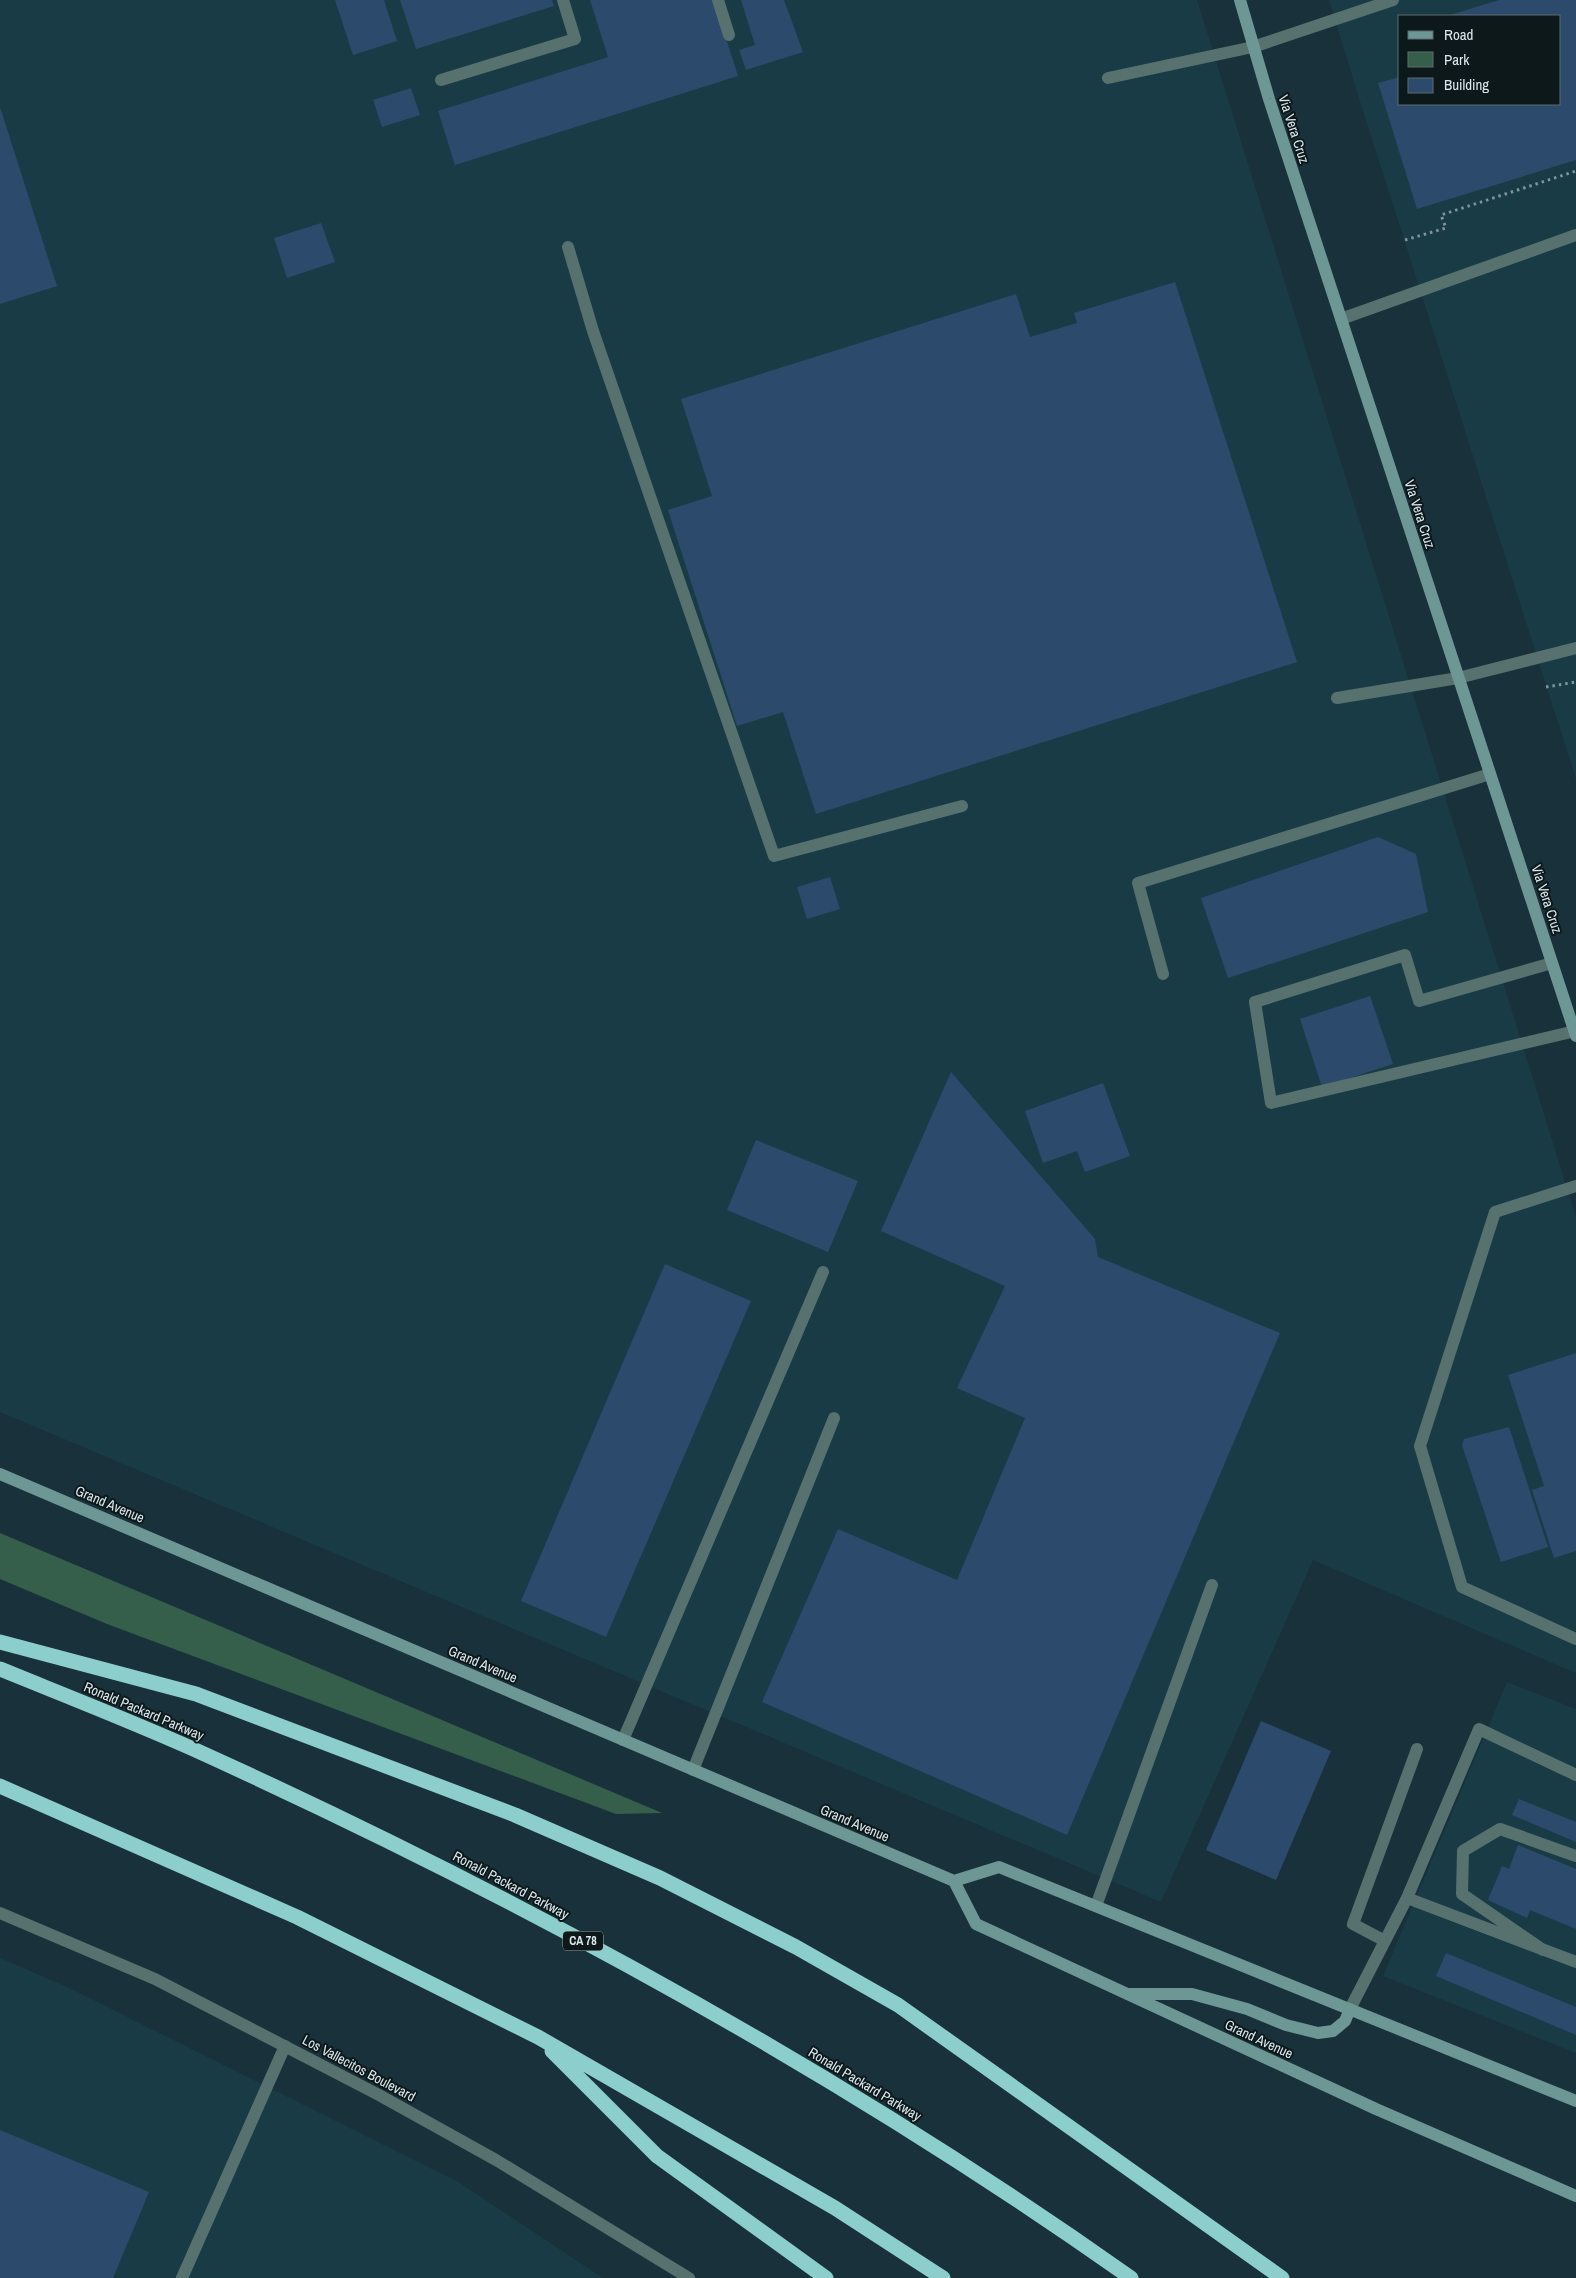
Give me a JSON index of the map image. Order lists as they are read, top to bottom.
{
  "streets": {
    "highway": ["Ronald Packard Parkway", "CA 78"],
    "main road": ["Via Vera Cruz", "Grand Avenue"],
    "street": ["Los Vallecitos Boulevard"]
  },
  "legend": ["Road", "Park", "Building"]
}
